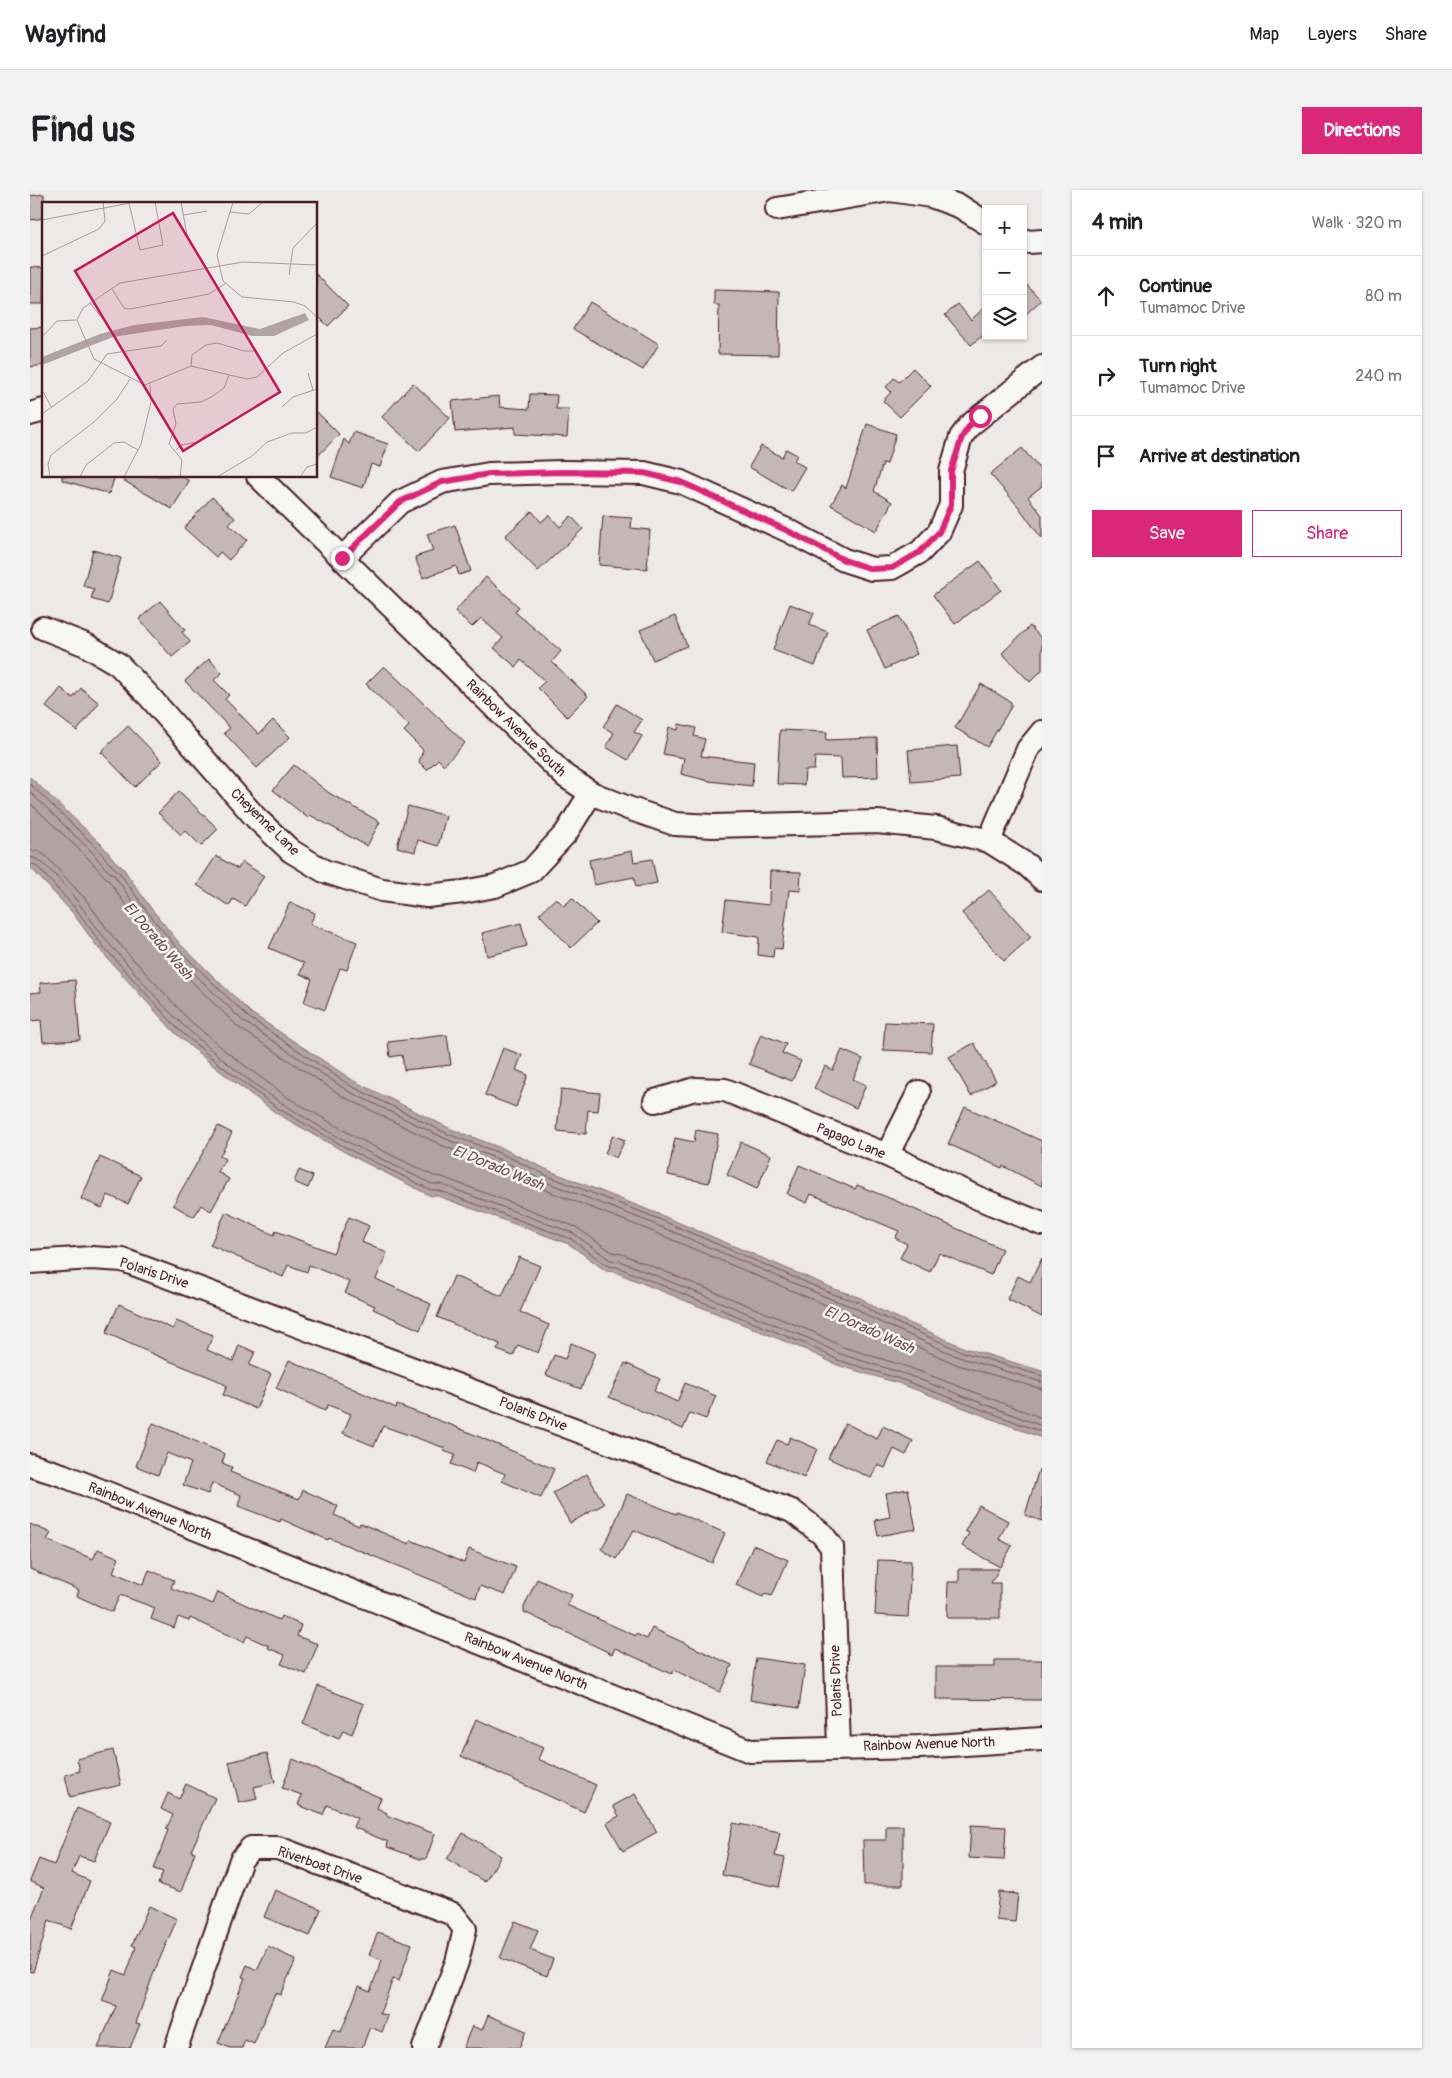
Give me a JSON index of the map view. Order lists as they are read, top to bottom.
{
  "streets": {
    "street": [
      "Rainbow Avenue South",
      "Cheyenne Lane",
      "Papago Lane",
      "Polaris Drive",
      "Rainbow Avenue North",
      "Riverboat Drive"
    ]
  },
  "crossings": [
    ["Rainbow Avenue South", "Cheyenne Lane"],
    ["Polaris Drive", "Rainbow Avenue North"]
  ],
  "water": ["El Dorado Wash"],
  "page": {
    "header": "Wayfind",
    "nav": ["Map", "Layers", "Share"],
    "buttons": [
      "Directions",
      ["Save", "Share"]
    ],
    "title": "Find us",
    "heading": ["4 min", "Walk · 320 m"],
    "map_buttons": ["+", "−"],
    "list": [
      ["Continue", "Tumamoc Drive", "80 m"],
      ["Turn right", "Tumamoc Drive", "240 m"],
      "Arrive at destination"
    ]
  }
}
